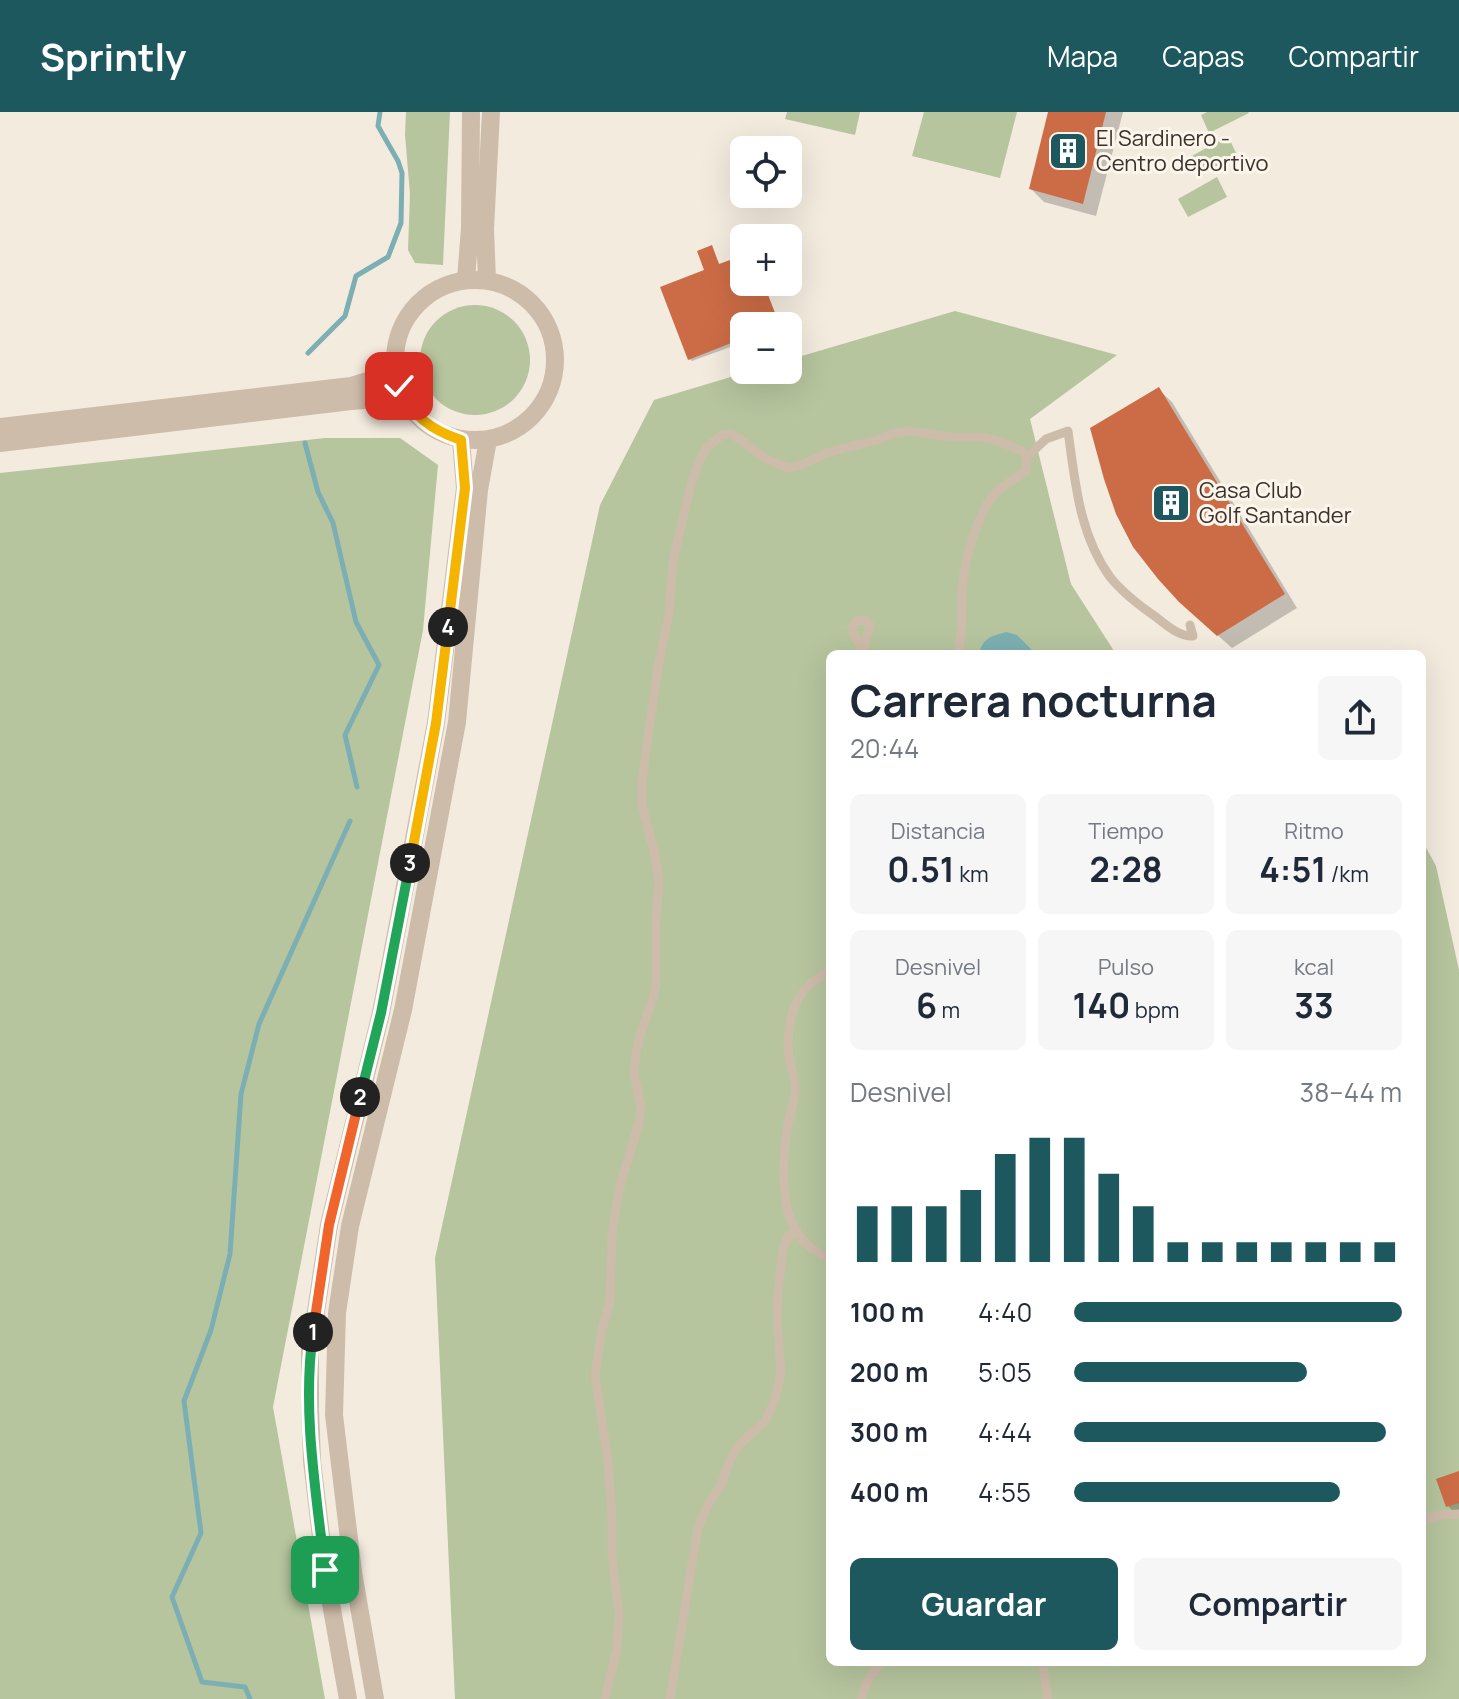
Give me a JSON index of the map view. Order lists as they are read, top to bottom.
{
  "places": {
    "building": ["El Sardinero - Centro deportivo", "Casa Club Golf Santander"]
  },
  "page": {
    "header": "Sprintly",
    "nav": ["Mapa", "Capas", "Compartir"],
    "map_buttons": ["+", "−"],
    "pins": [
      "4",
      "3",
      "2",
      "1"
    ],
    "heading": ["Carrera nocturna", "20:44"],
    "stats": [
      ["Distancia", "0.51 km"],
      ["Tiempo", "2:28"],
      ["Ritmo", "4:51 /km"],
      ["Desnivel", "6 m"],
      ["Pulso", "140 bpm"],
      ["kcal", "33"]
    ],
    "chart": ["Desnivel", "38–44 m"],
    "list": [
      {
        "name": "100 m",
        "note": "4:40"
      },
      {
        "name": "200 m",
        "note": "5:05"
      },
      {
        "name": "300 m",
        "note": "4:44"
      },
      {
        "name": "400 m",
        "note": "4:55"
      }
    ],
    "buttons": ["Guardar", "Compartir"]
  }
}
